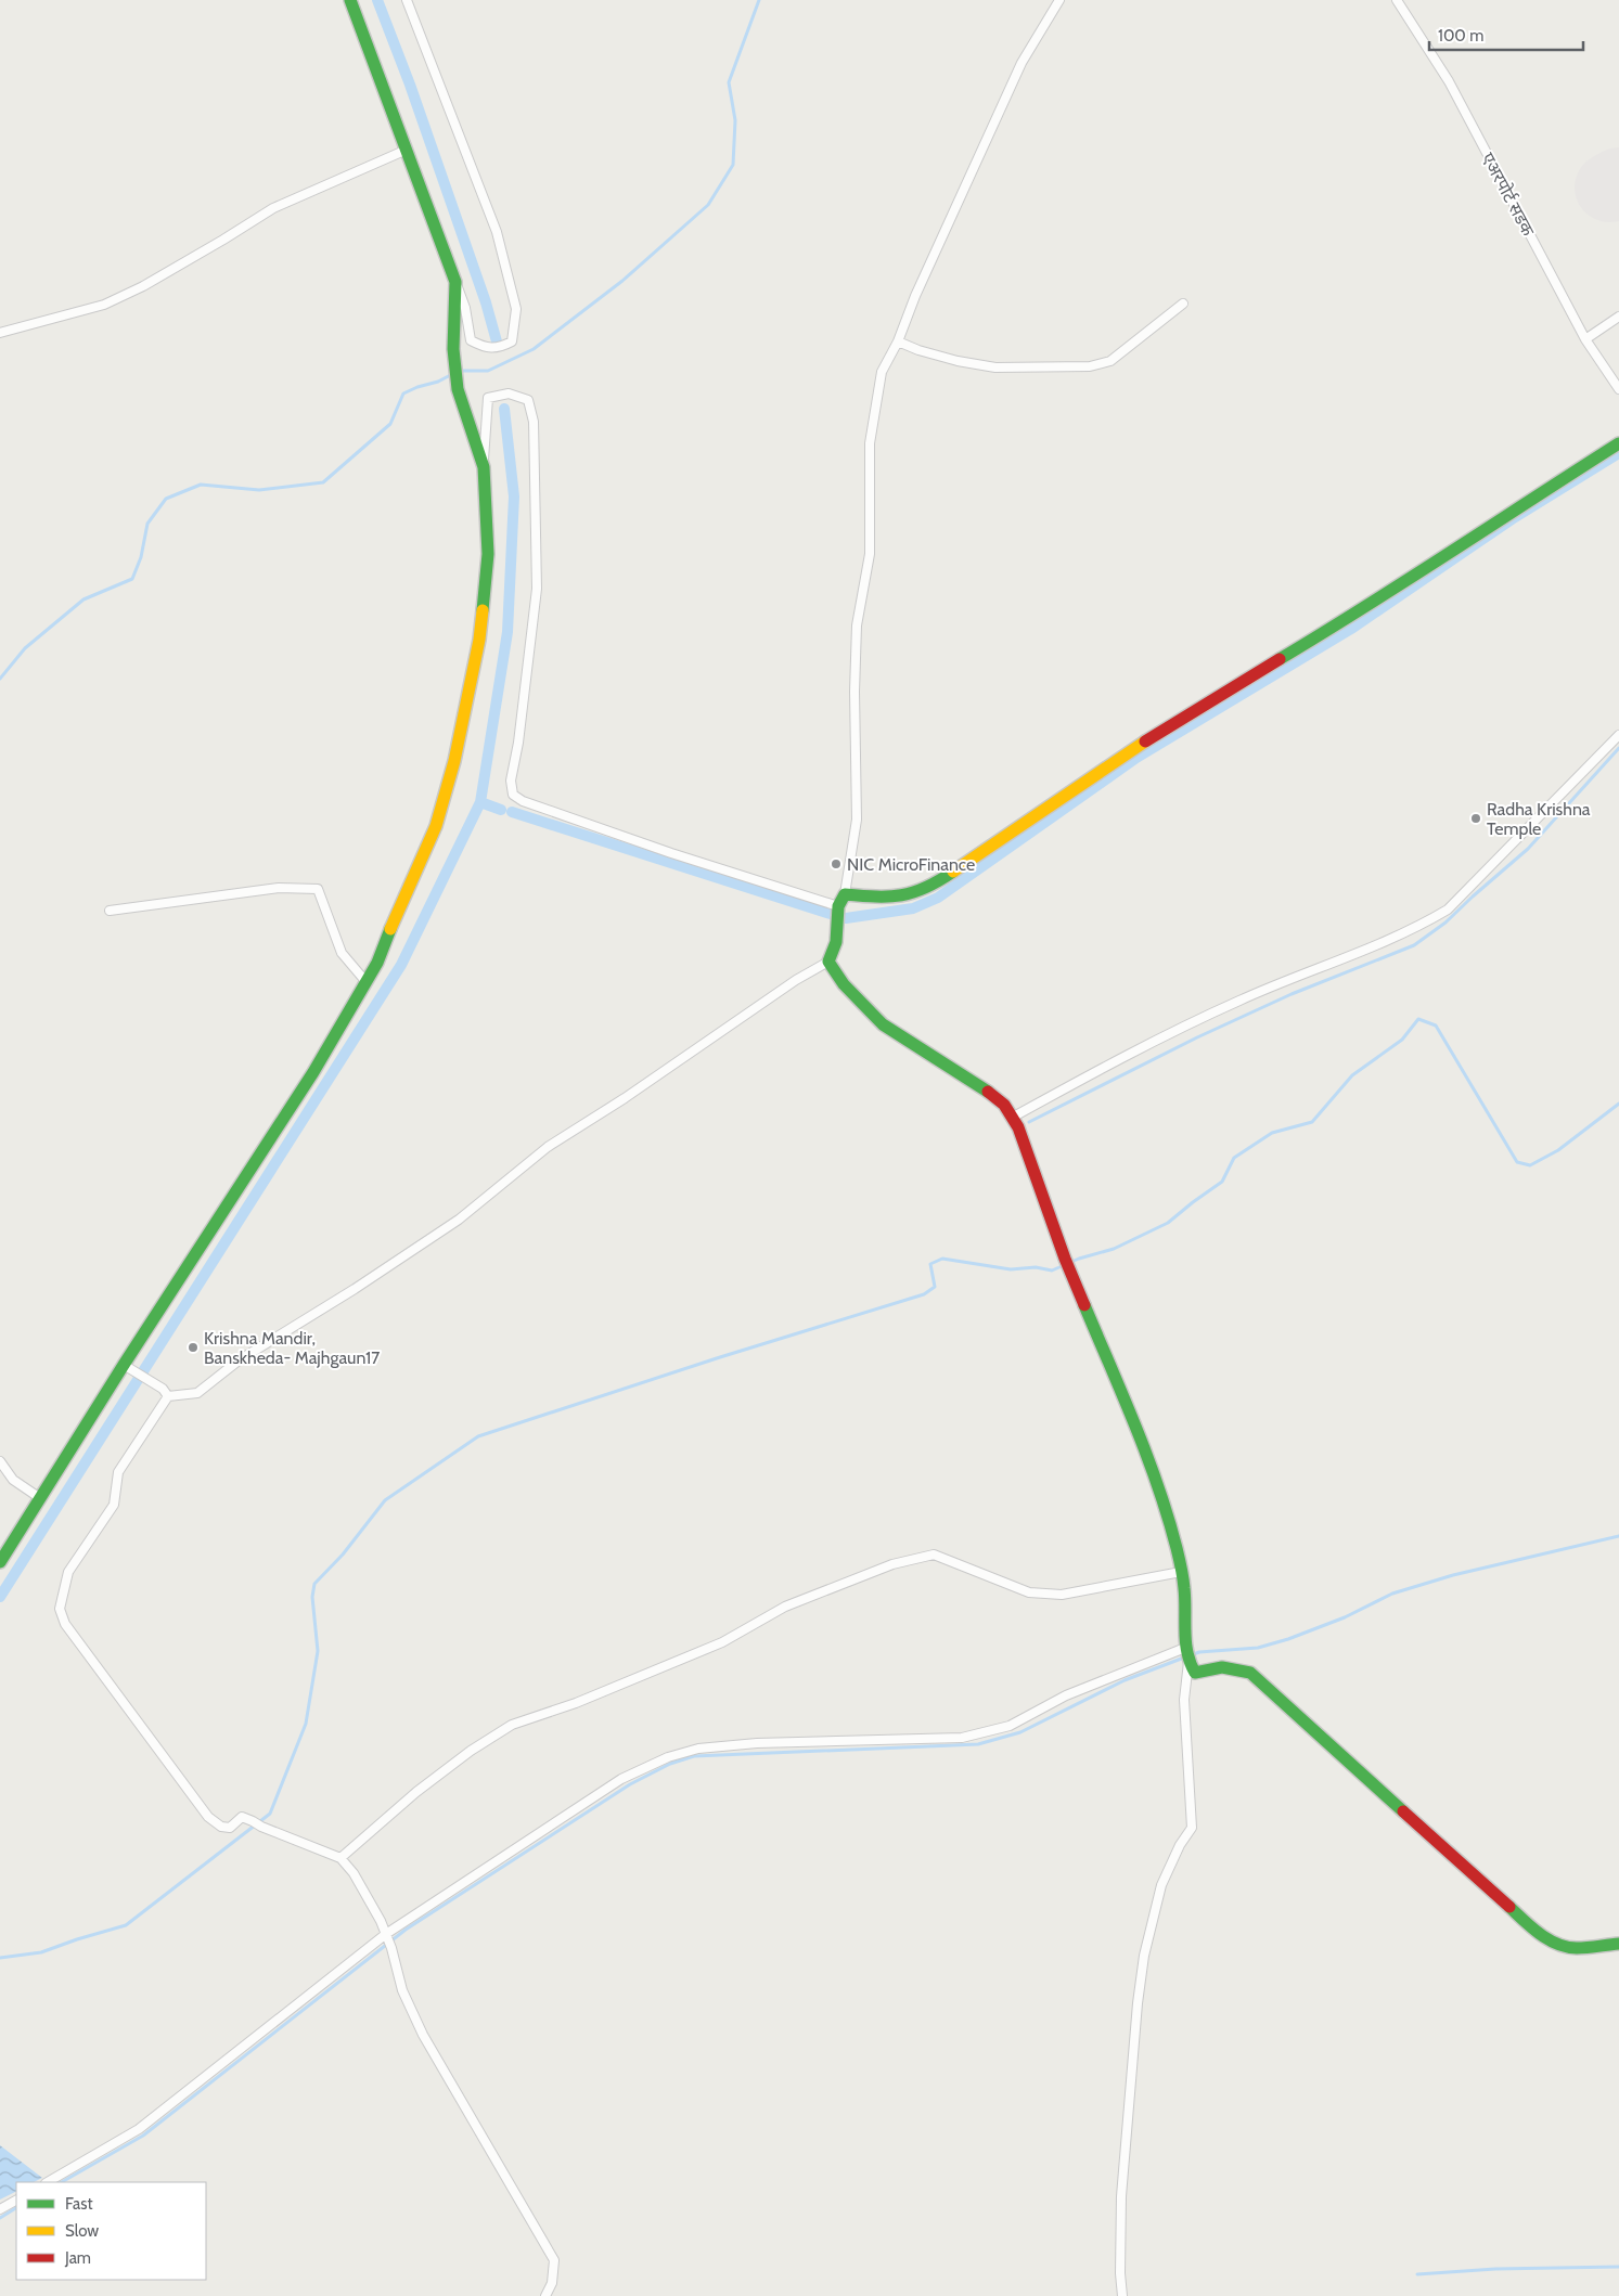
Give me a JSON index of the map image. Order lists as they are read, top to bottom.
{
  "streets": {
    "street": ["एअरपोर्ट सडक"]
  },
  "places": ["Radha Krishna Temple", "NIC MicroFinance", "Krishna Mandir, Banskheda- Majhgaun17"],
  "legend": ["Fast", "Slow", "Jam"],
  "scale_bar": "100 m"
}
